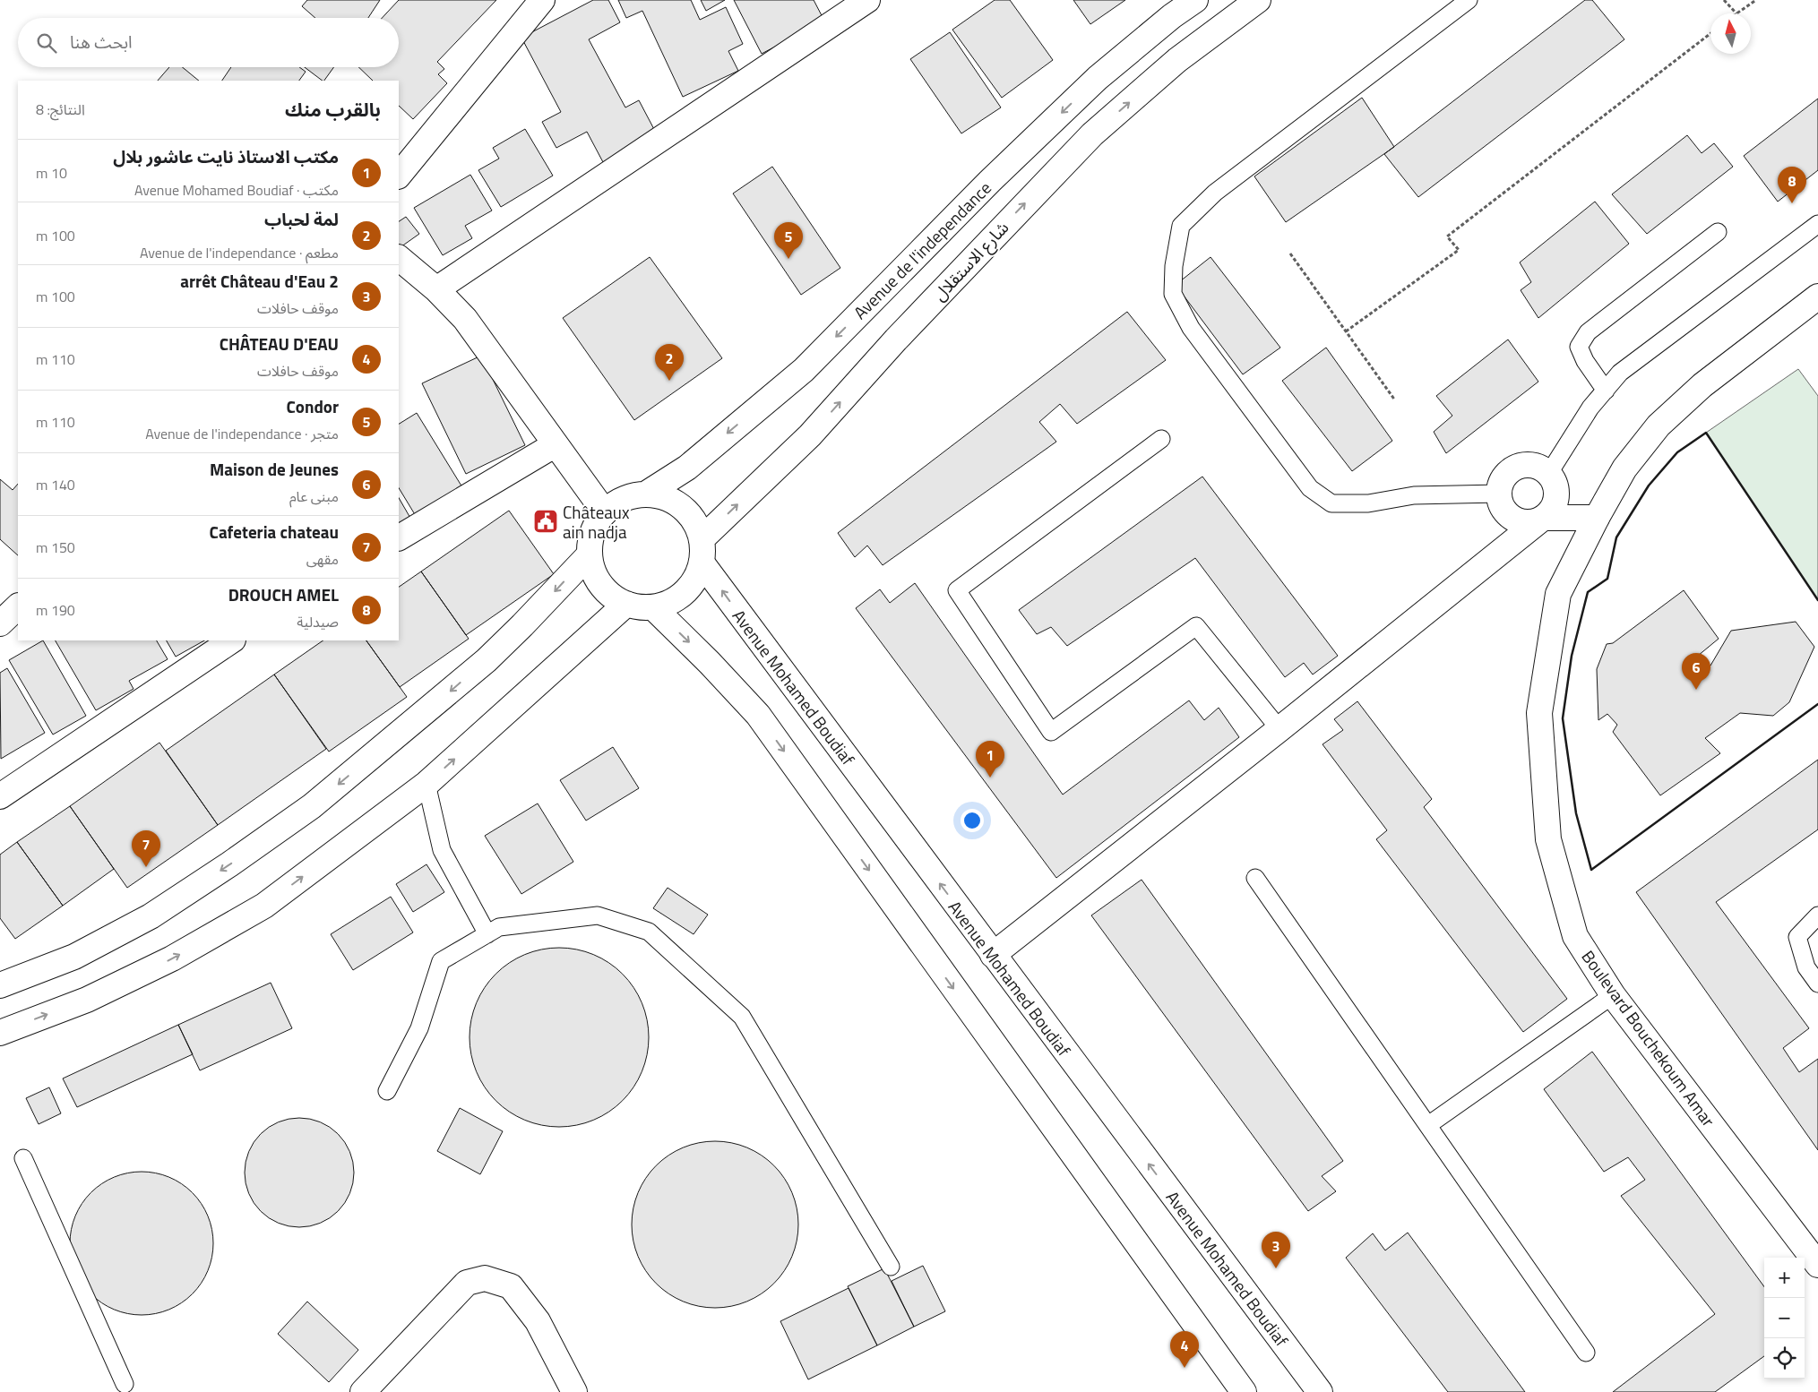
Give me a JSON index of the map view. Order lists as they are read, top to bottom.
{
  "streets": {
    "main road": [
      "Avenue de l'independance",
      "شارع الاستقلال",
      "Avenue Mohamed Boudiaf",
      "Boulevard Bouchekoum Amar"
    ]
  },
  "crossings": [
    ["Avenue de l'independance", "شارع الاستقلال"],
    ["Avenue de l'independance", "Avenue Mohamed Boudiaf"],
    ["شارع الاستقلال", "Avenue Mohamed Boudiaf"]
  ],
  "one_way": ["Avenue de l'independance", "شارع الاستقلال"],
  "places": {
    "public building": ["Châteaux ain nadja"]
  },
  "north": "top",
  "page": {
    "search": "ابحث هنا",
    "heading": ["بالقرب منك", "النتائج: 8"],
    "list": [
      {
        "mark": "1",
        "name": "مكتب الاستاذ نايت عاشور بلال",
        "note": "مكتب · Avenue Mohamed Boudiaf",
        "value": "10 m"
      },
      {
        "mark": "2",
        "name": "لمة لحباب",
        "note": "مطعم · Avenue de l'independance",
        "value": "100 m"
      },
      {
        "mark": "3",
        "name": "arrêt Château d'Eau 2",
        "note": "موقف حافلات",
        "value": "100 m"
      },
      {
        "mark": "4",
        "name": "CHÂTEAU D'EAU",
        "note": "موقف حافلات",
        "value": "110 m"
      },
      {
        "mark": "5",
        "name": "Condor",
        "note": "متجر · Avenue de l'independance",
        "value": "110 m"
      },
      {
        "mark": "6",
        "name": "Maison de Jeunes",
        "note": "مبنى عام",
        "value": "140 m"
      },
      {
        "mark": "7",
        "name": "Cafeteria chateau",
        "note": "مقهى",
        "value": "150 m"
      },
      {
        "mark": "8",
        "name": "DROUCH AMEL",
        "note": "صيدلية",
        "value": "190 m"
      }
    ],
    "pins": [
      "8",
      "5",
      "2",
      "6",
      "1",
      "7",
      "3",
      "4"
    ],
    "map_buttons": ["+", "−"]
  }
}
